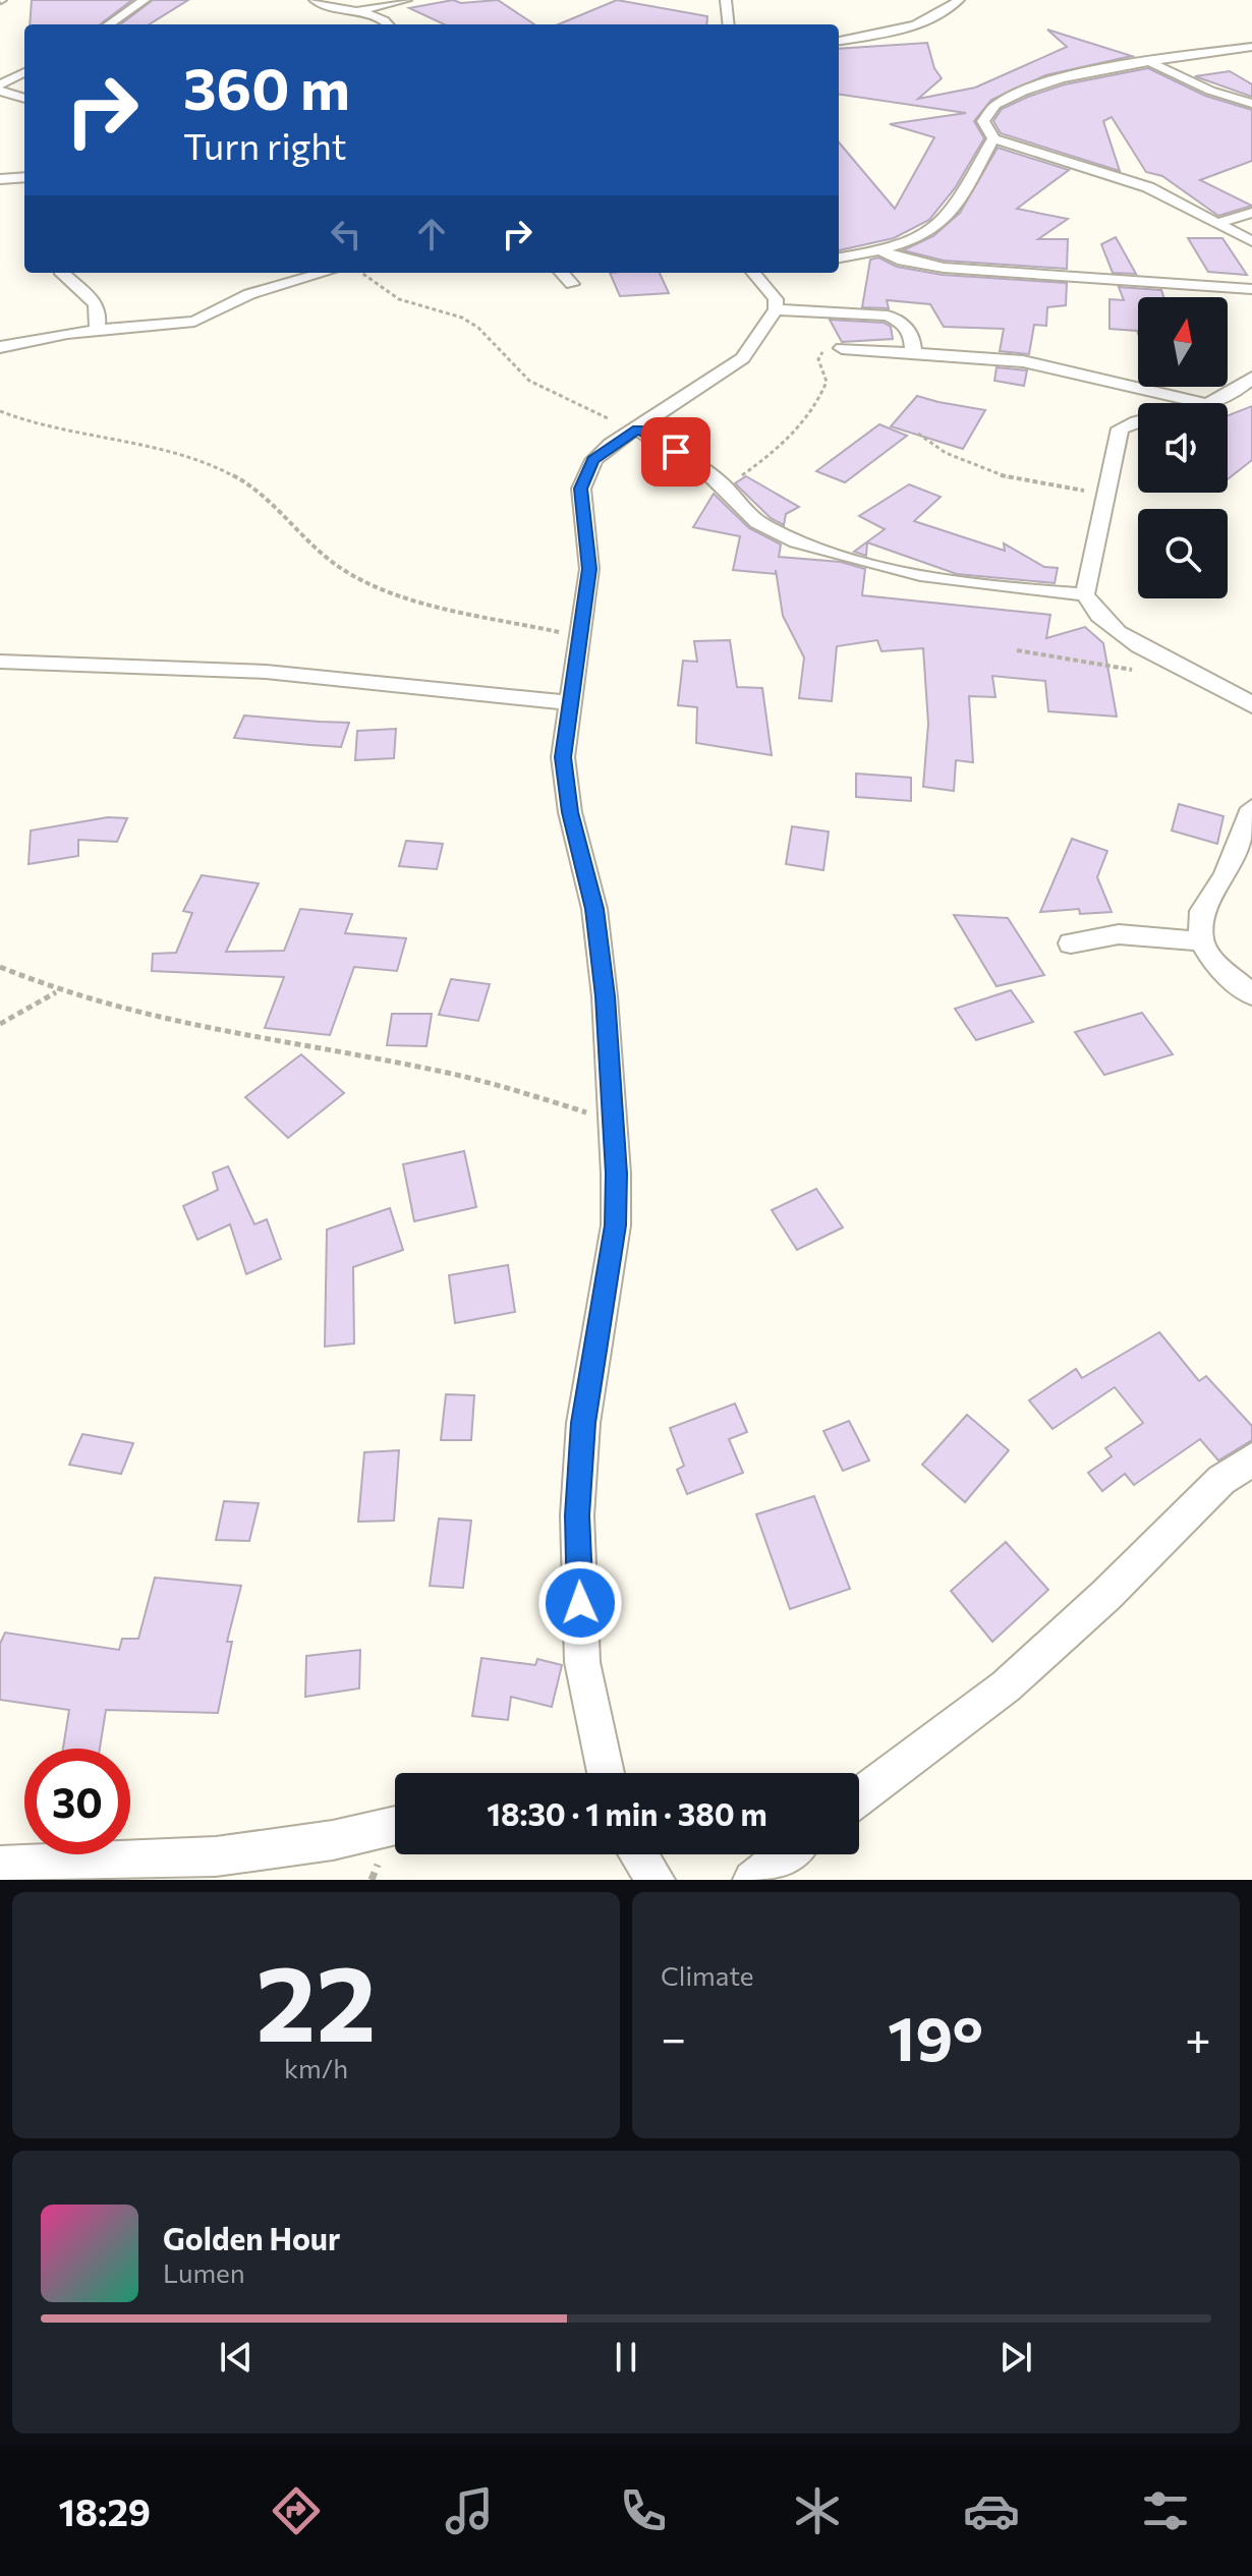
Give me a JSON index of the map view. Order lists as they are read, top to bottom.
{
  "north": "top",
  "page": {
    "turn": ["360 m", "Turn right"],
    "limit": "30",
    "trip": "18:30 · 1 min · 380 m",
    "tile": [
      ["22", "km/h"],
      "Climate"
    ],
    "heat": ["−", "19°", "+"],
    "song": ["Golden Hour", "Lumen"],
    "tabs": "18:29"
  }
}
